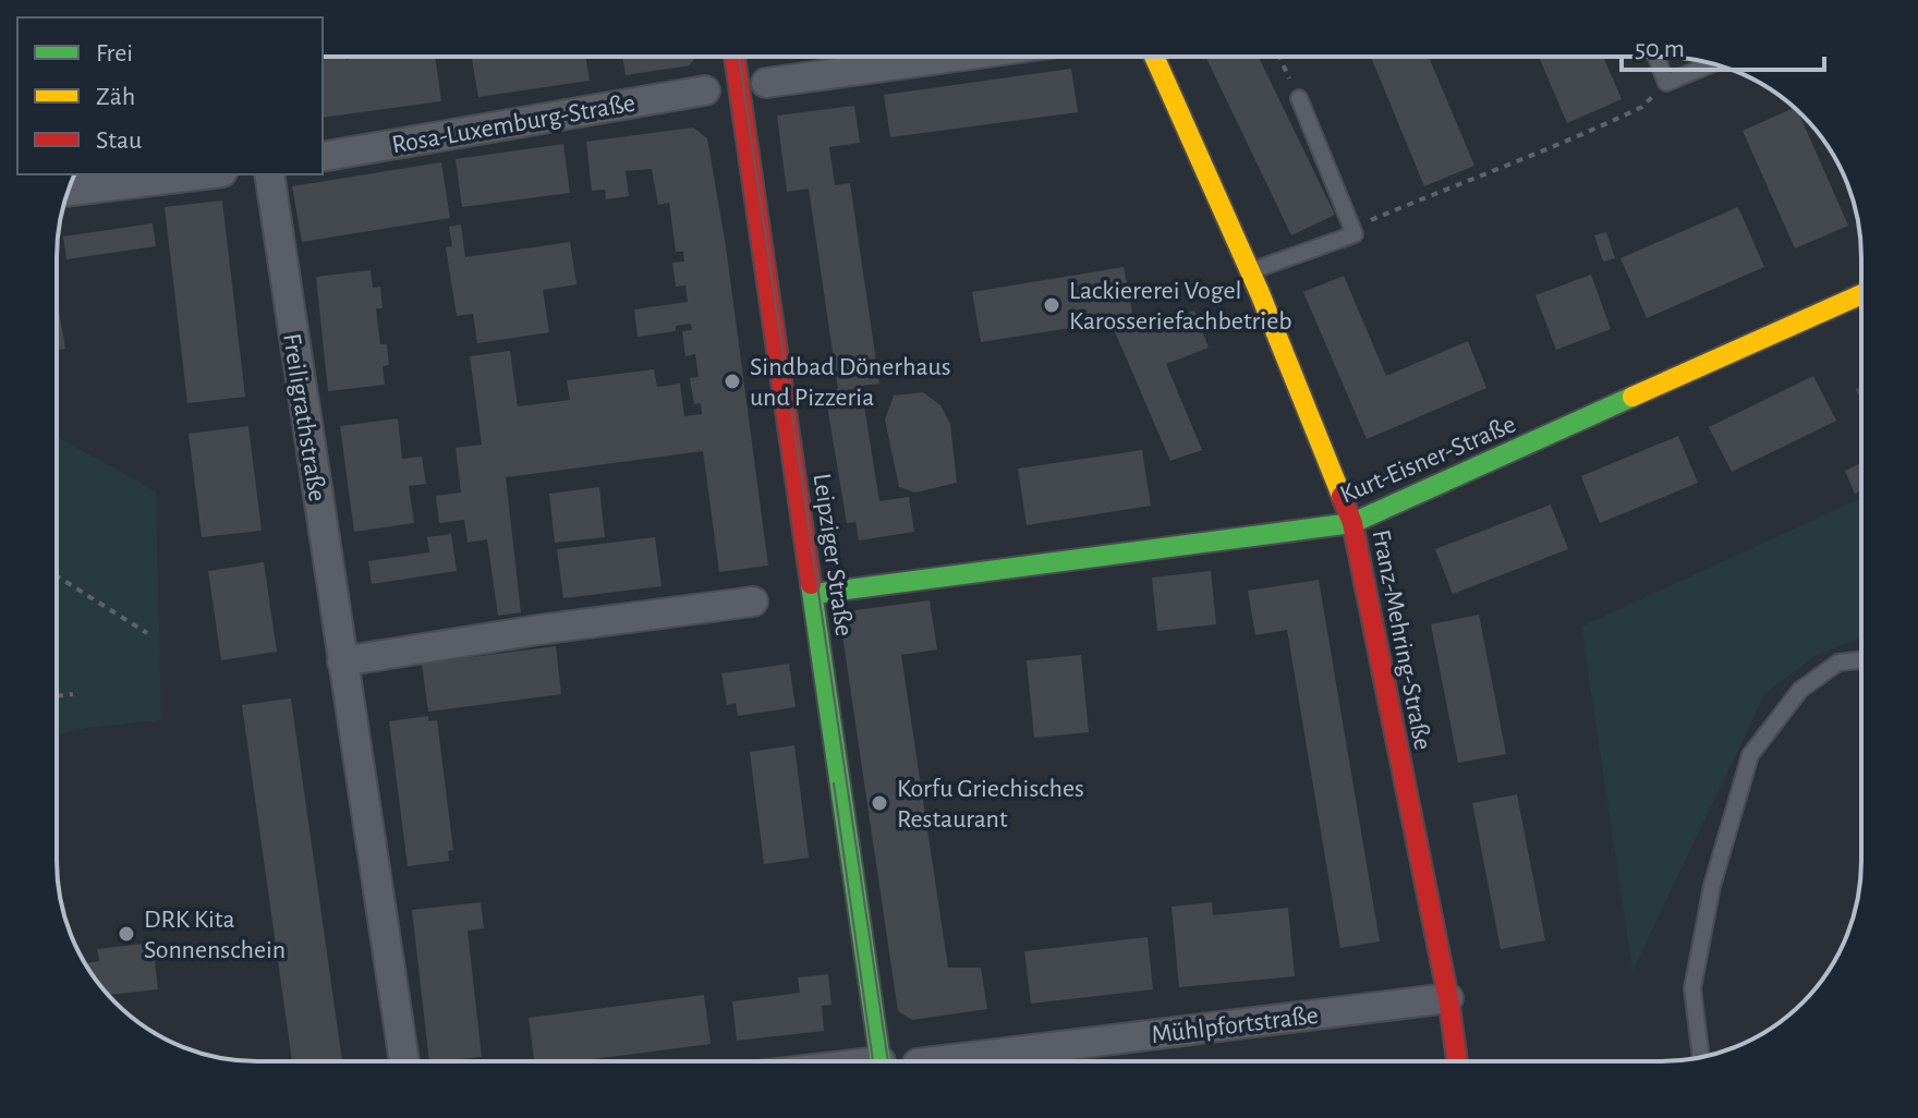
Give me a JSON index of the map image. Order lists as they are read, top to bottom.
{
  "streets": {
    "street": [
      "Rosa-Luxemburg-Straße",
      "Freiligrathstraße",
      "Kurt-Eisner-Straße",
      "Leipziger Straße",
      "Franz-Mehring-Straße",
      "Mühlpfortstraße"
    ]
  },
  "crossings": [
    ["Kurt-Eisner-Straße", "Leipziger Straße"],
    ["Kurt-Eisner-Straße", "Franz-Mehring-Straße"],
    ["Franz-Mehring-Straße", "Mühlpfortstraße"]
  ],
  "places": [
    "Lackiererei Vogel Karosseriefachbetrieb",
    "Sindbad Dönerhaus und Pizzeria",
    "Korfu Griechisches Restaurant",
    "DRK Kita Sonnenschein"
  ],
  "legend": ["Frei", "Zäh", "Stau"],
  "scale_bar": "50 m"
}
